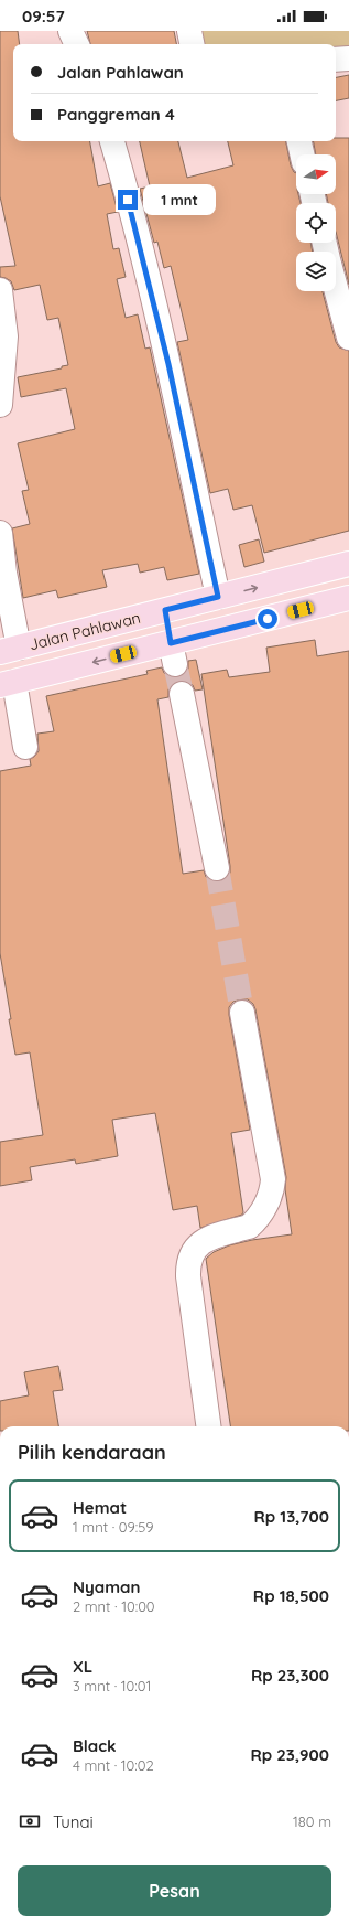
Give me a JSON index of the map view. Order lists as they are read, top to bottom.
{
  "streets": {
    "main road": ["Jalan Pahlawan"]
  },
  "north": "right",
  "page": {
    "status": "09:57",
    "banner": ["Jalan Pahlawan", "Panggreman 4"],
    "bubble": "1 mnt",
    "heading": "Pilih kendaraan",
    "list": [
      {
        "name": "Hemat",
        "note": "1 mnt · 09:59",
        "value": "Rp 13,700"
      },
      {
        "name": "Nyaman",
        "note": "2 mnt · 10:00",
        "value": "Rp 18,500"
      },
      {
        "name": "XL",
        "note": "3 mnt · 10:01",
        "value": "Rp 23,300"
      },
      {
        "name": "Black",
        "note": "4 mnt · 10:02",
        "value": "Rp 23,900"
      }
    ],
    "pay": ["Tunai", "180 m"],
    "buttons": "Pesan"
  }
}
